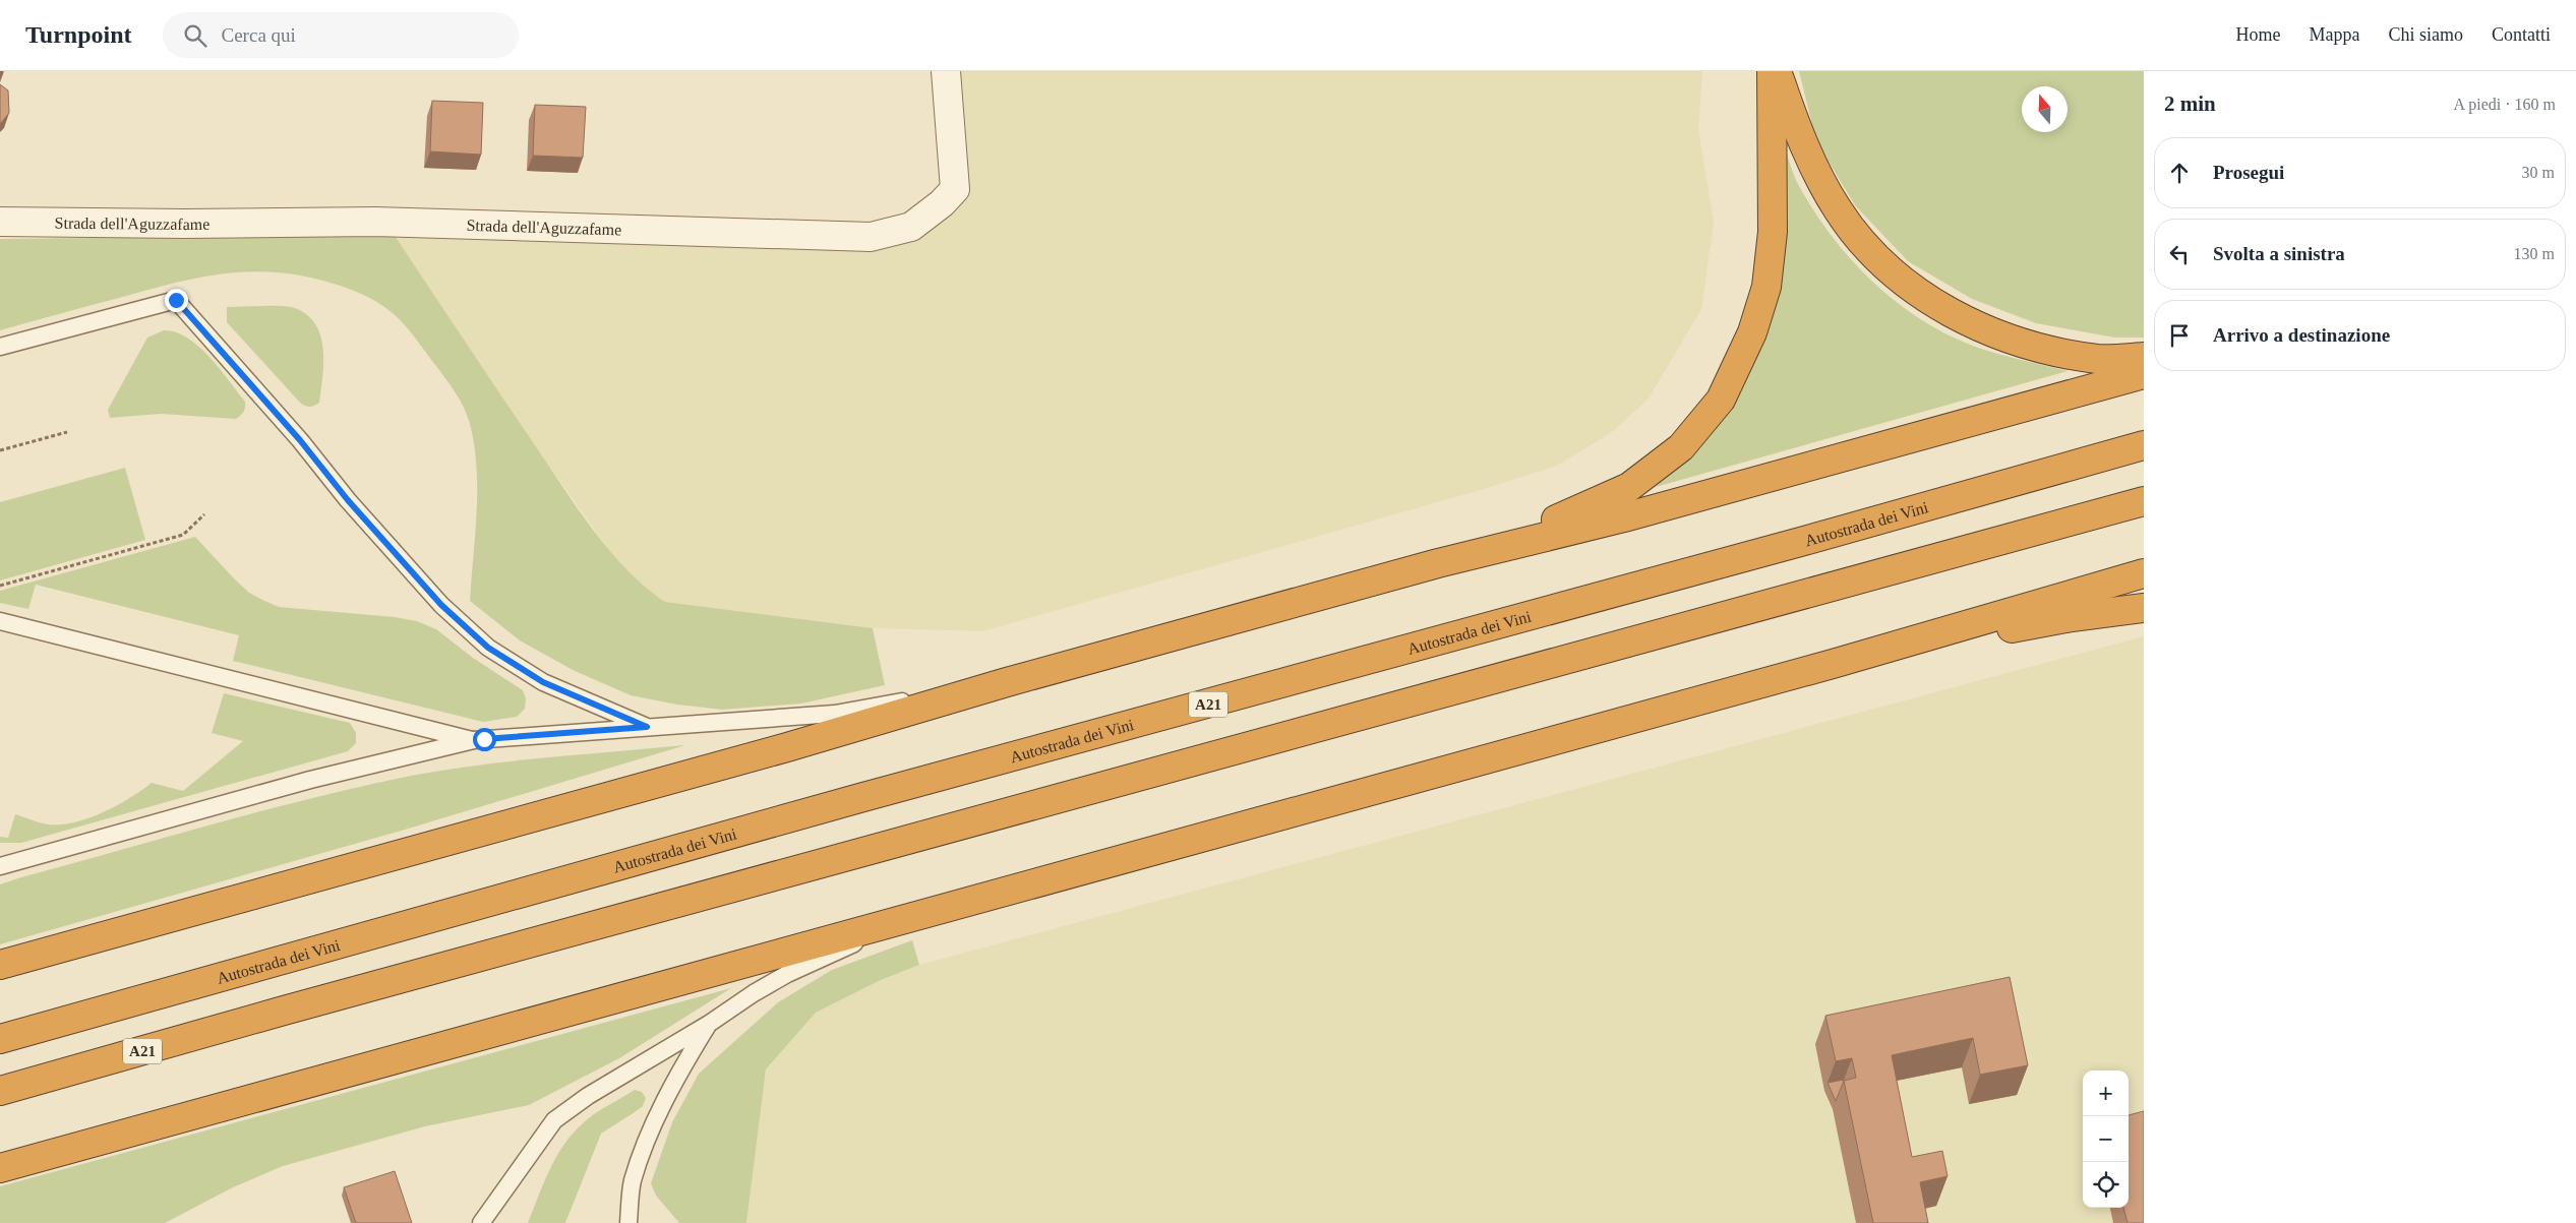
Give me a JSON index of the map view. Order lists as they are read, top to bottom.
{
  "streets": {
    "highway": ["Autostrada dei Vini", "A21"],
    "street": ["Strada dell'Aguzzafame"]
  },
  "north": "top",
  "page": {
    "header": "Turnpoint",
    "search": "Cerca qui",
    "nav": [
      "Home",
      "Mappa",
      "Chi siamo",
      "Contatti"
    ],
    "heading": ["2 min", "A piedi · 160 m"],
    "list": [
      ["Prosegui", "30 m"],
      ["Svolta a sinistra", "130 m"],
      "Arrivo a destinazione"
    ],
    "map_buttons": ["+", "−"]
  }
}
